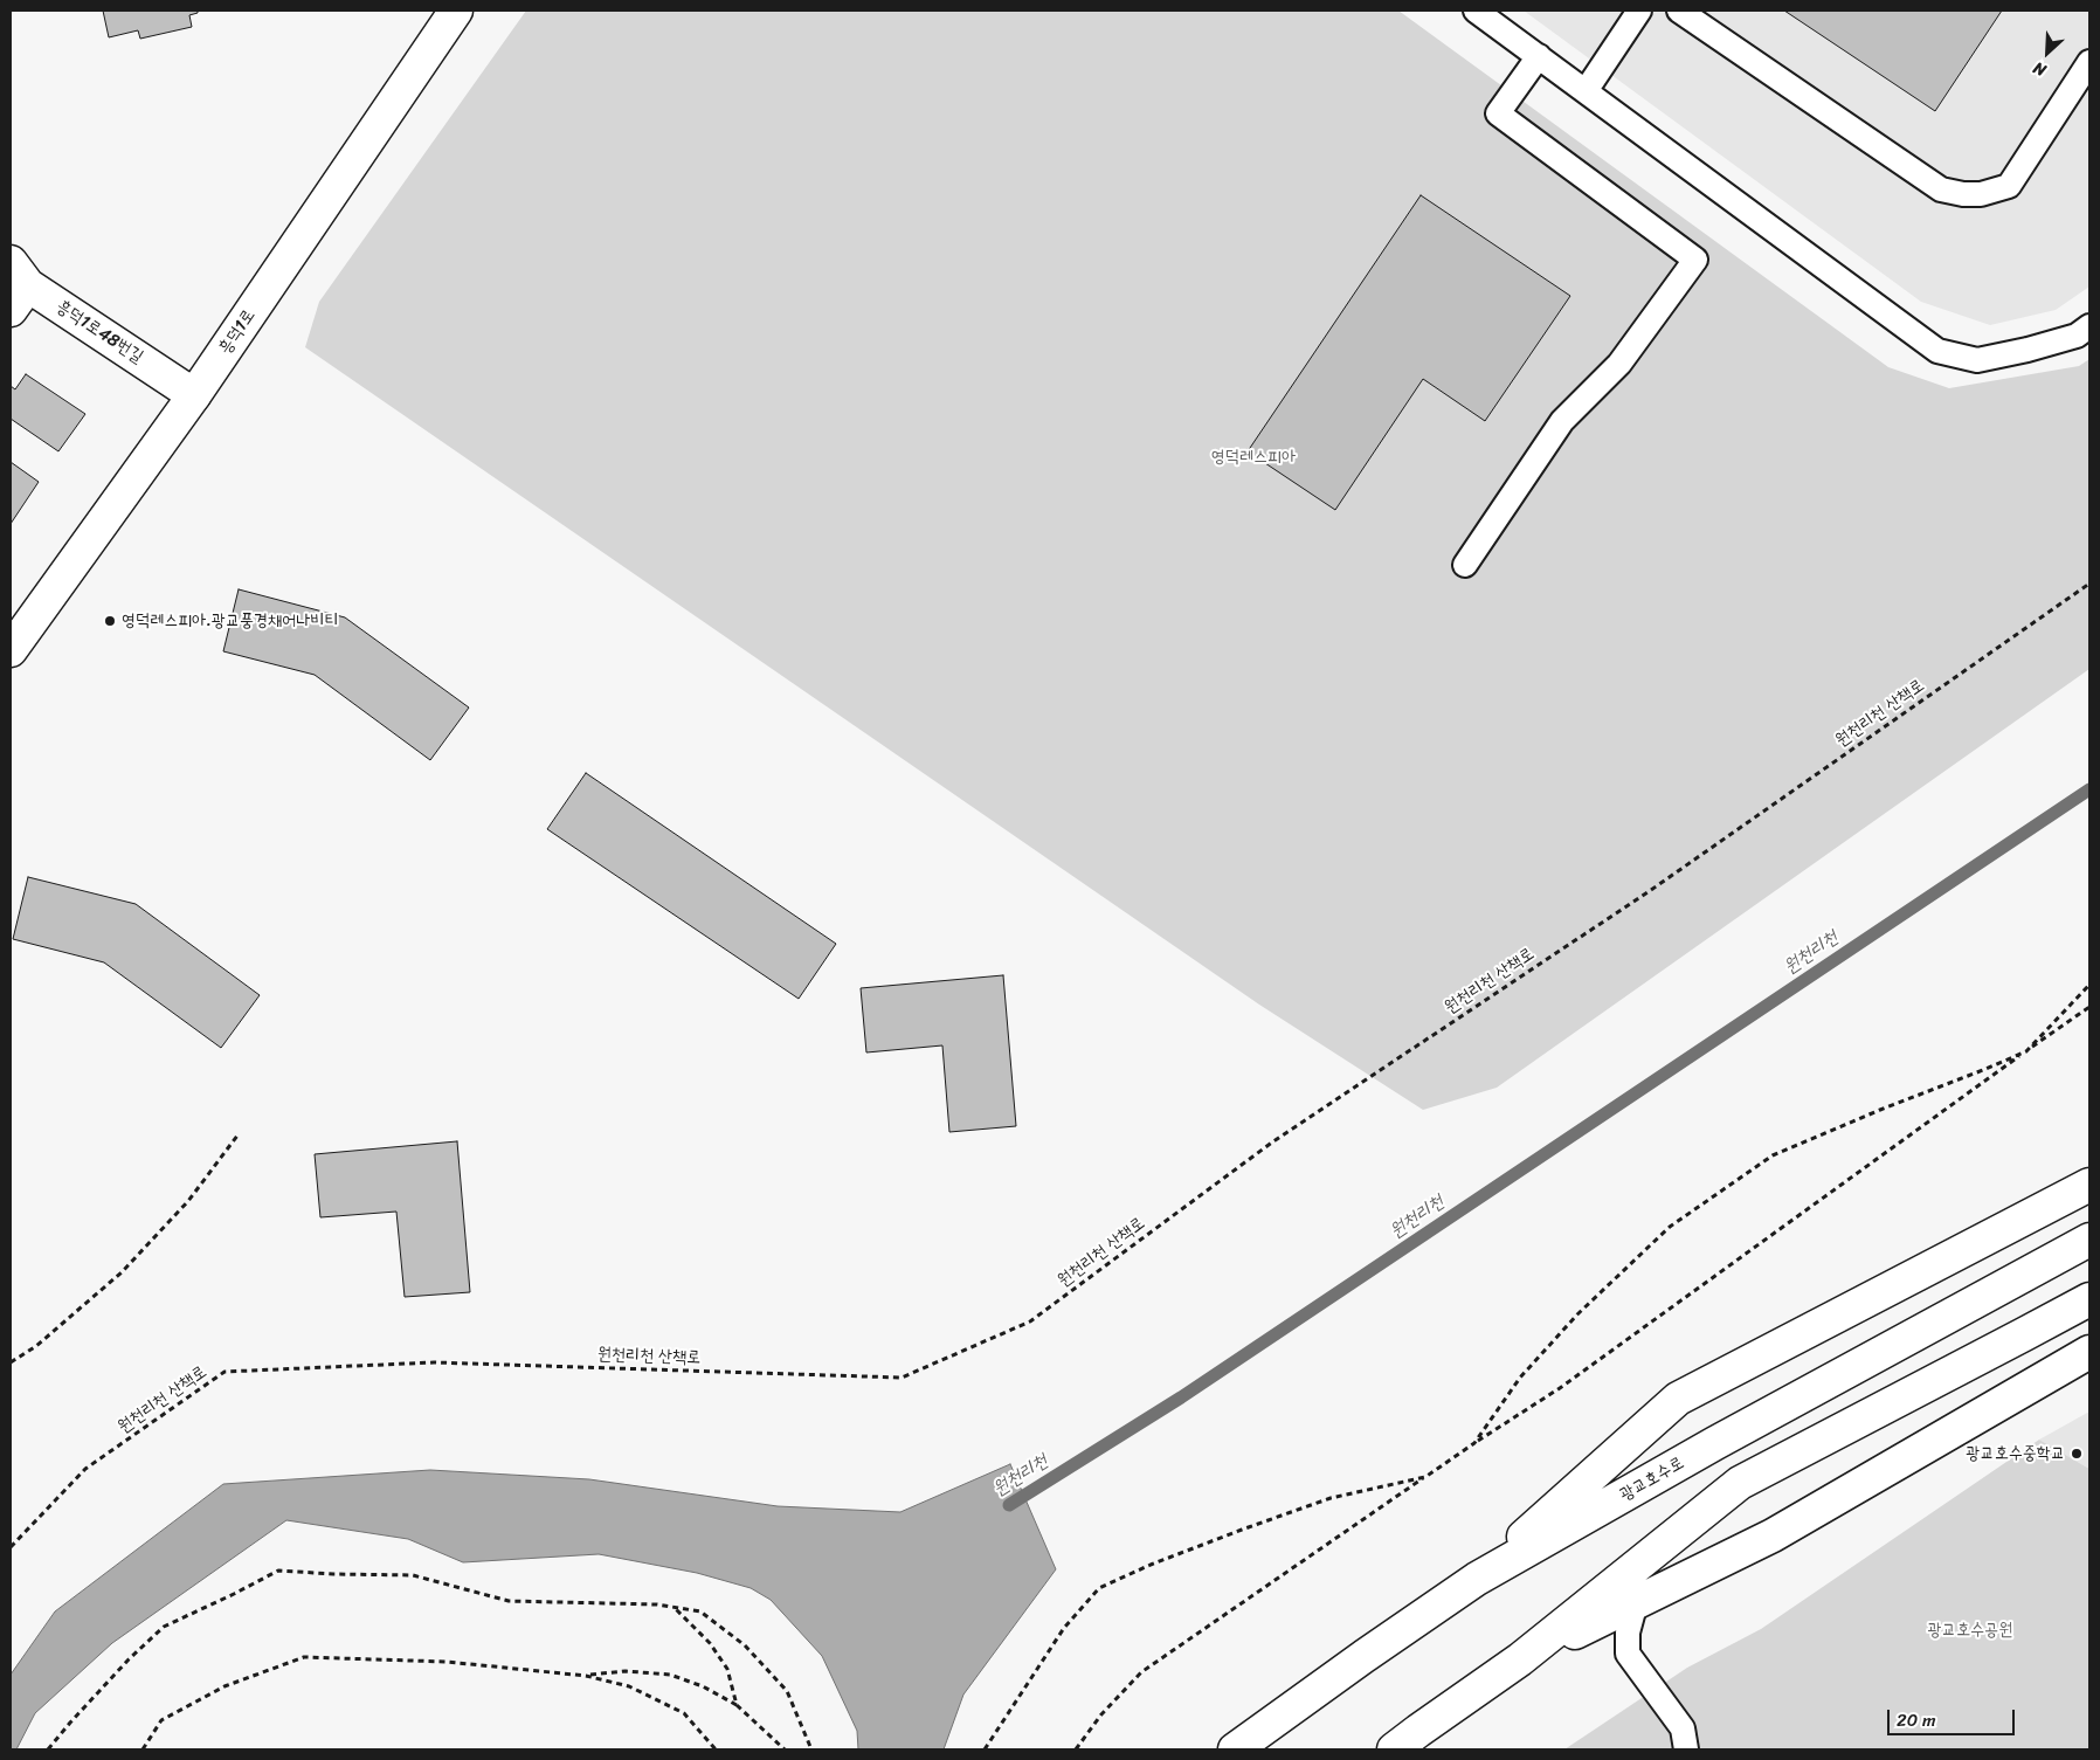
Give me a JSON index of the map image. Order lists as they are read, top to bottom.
{
  "streets": {
    "main road": ["흥덕1로48번길", "흥덕1로", "광교호수로"],
    "path": ["원천리천 산책로"]
  },
  "crossings": [
    ["흥덕1로48번길", "흥덕1로"]
  ],
  "water": ["원천리천"],
  "parks": ["영덕레스피아", "광교호수공원"],
  "places": ["영덕레스피아.광교풍경채어나비티", "광교호수중학교"],
  "scale_bar": "20 m",
  "north": "bottom left"
}
